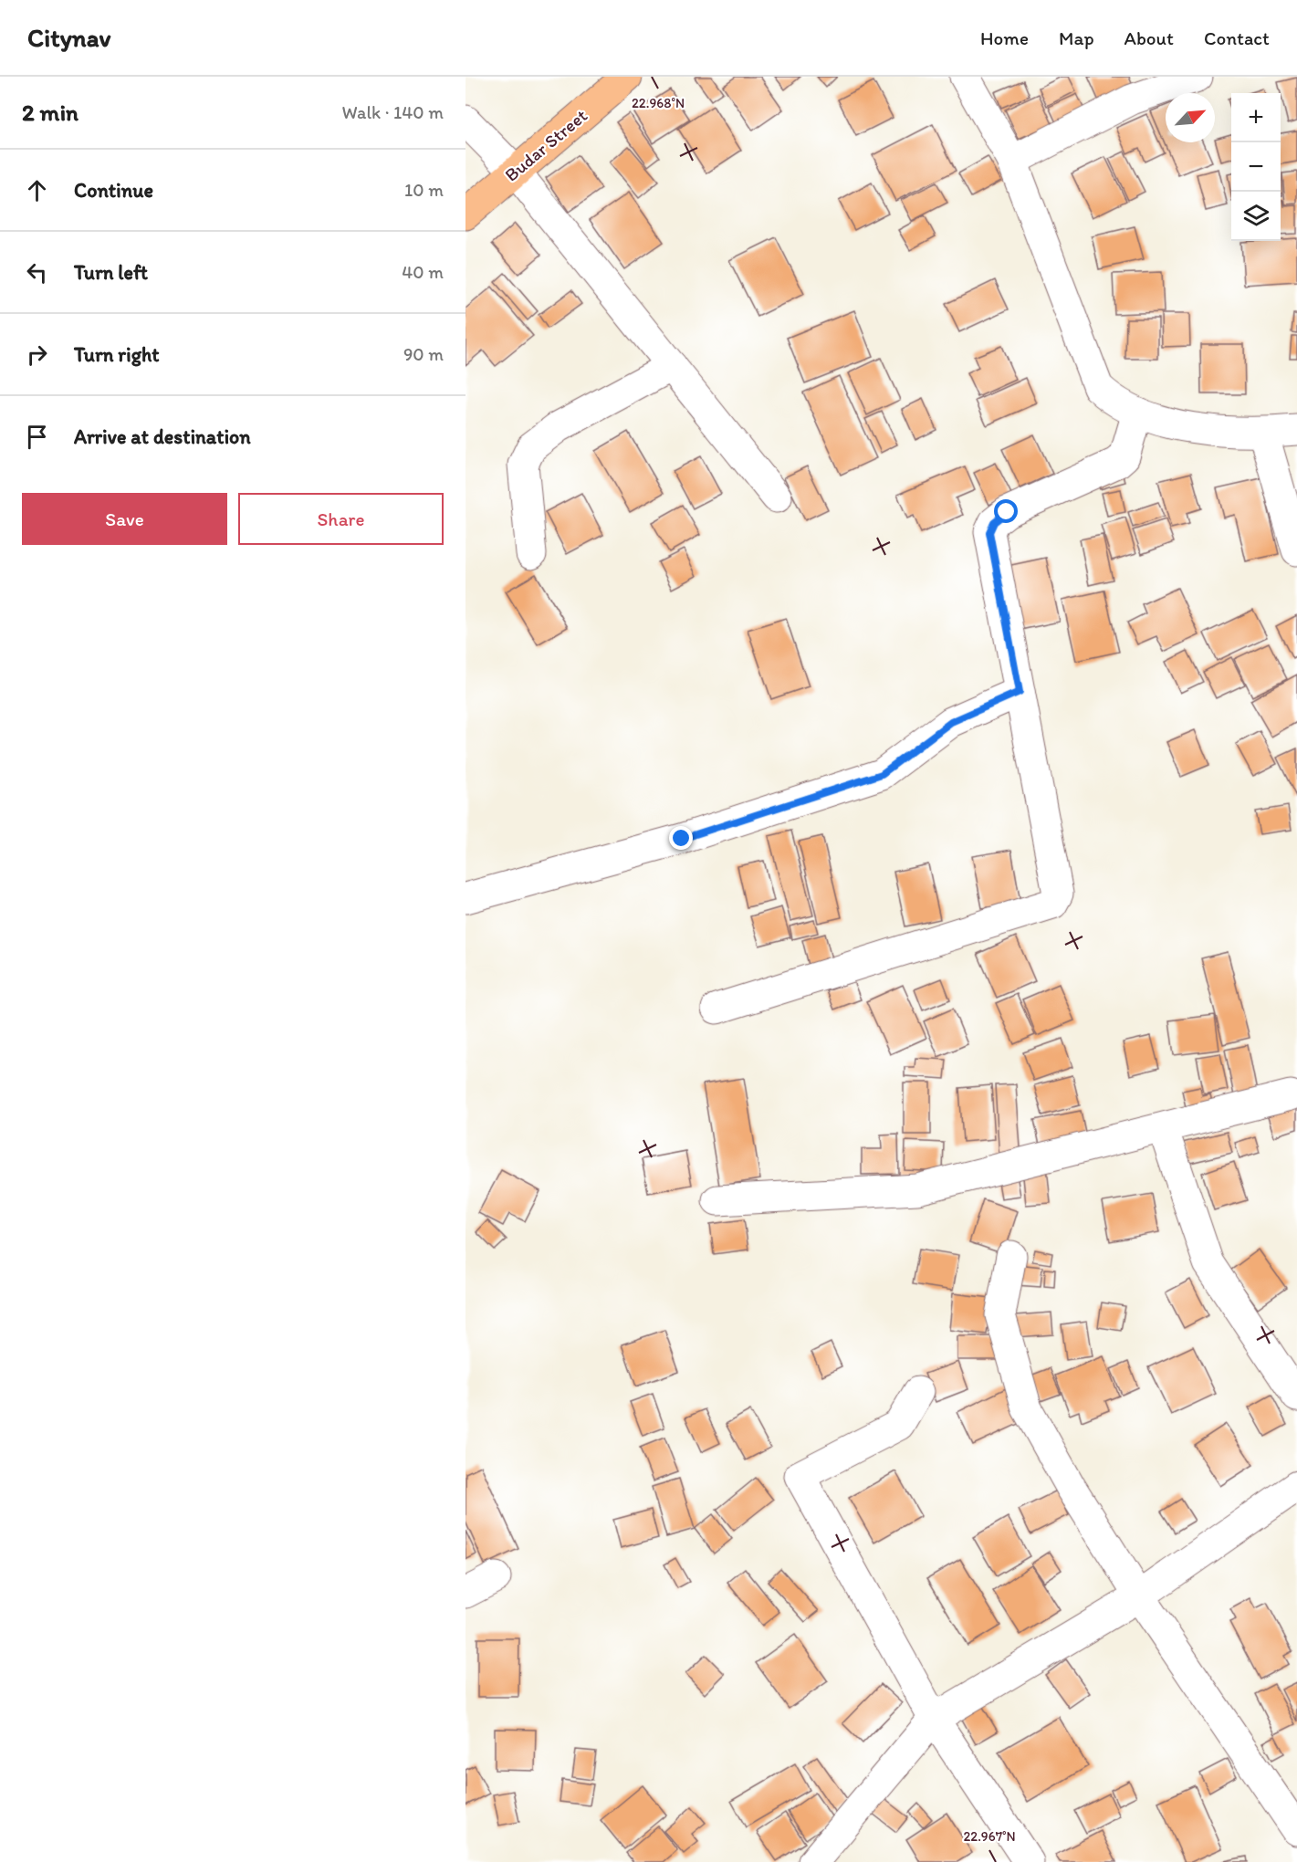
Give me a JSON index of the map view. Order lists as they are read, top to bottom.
{
  "streets": {
    "main road": ["Budar Street"]
  },
  "north": "top right",
  "page": {
    "header": "Citynav",
    "nav": [
      "Home",
      "Map",
      "About",
      "Contact"
    ],
    "heading": ["2 min", "Walk · 140 m"],
    "map_buttons": ["+", "−"],
    "list": [
      ["Continue", "10 m"],
      ["Turn left", "40 m"],
      ["Turn right", "90 m"],
      "Arrive at destination"
    ],
    "buttons": ["Save", "Share"]
  },
  "coordinates": ["22.968°N", "22.967°N"]
}
